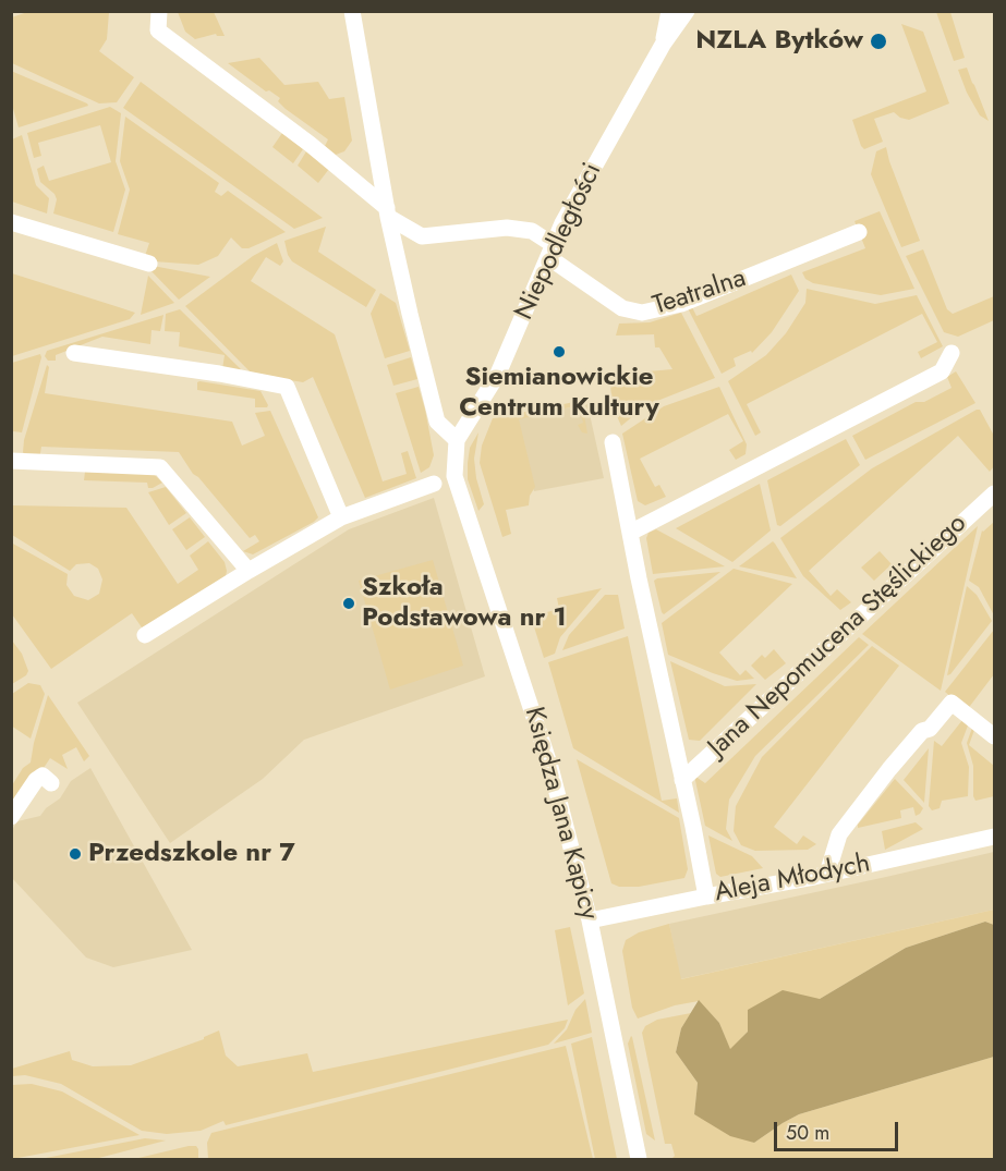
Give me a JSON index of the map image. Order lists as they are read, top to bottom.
{
  "streets": {
    "street": [
      "Niepodległości",
      "Teatralna",
      "Jana Nepomucena Stęślickiego",
      "Księdza Jana Kapicy",
      "Aleja Młodych"
    ]
  },
  "crossings": [
    ["Niepodległości", "Teatralna"],
    ["Niepodległości", "Księdza Jana Kapicy"],
    ["Księdza Jana Kapicy", "Aleja Młodych"]
  ],
  "places": [
    "NZLA Bytków",
    "Siemianowickie Centrum Kultury",
    "Szkoła Podstawowa nr 1",
    "Przedszkole nr 7"
  ],
  "scale_bar": "50 m"
}
